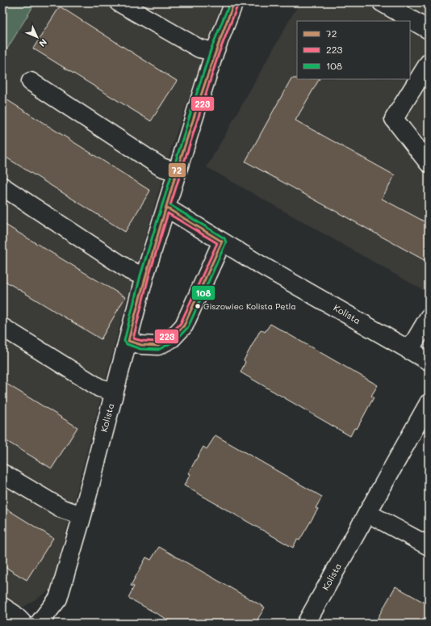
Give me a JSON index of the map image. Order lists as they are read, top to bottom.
{
  "streets": {
    "street": ["Kolista"]
  },
  "places": ["Giszowiec Kolista Pętla"],
  "lines": ["transit line 72", "transit line 108", "transit line 223"],
  "legend": ["72", "223", "108"],
  "north": "bottom right"
}
